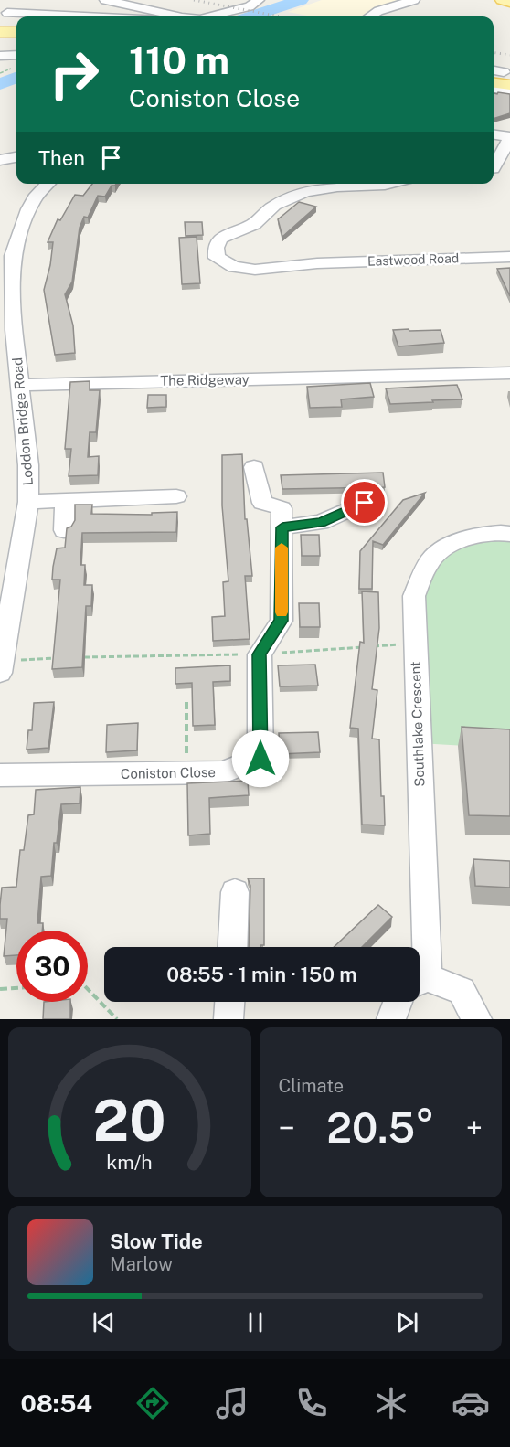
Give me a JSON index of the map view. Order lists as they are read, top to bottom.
{
  "streets": {
    "street": [
      "Eastwood Road",
      "The Ridgeway",
      "Loddon Bridge Road",
      "Southlake Crescent",
      "Coniston Close"
    ]
  },
  "crossings": [
    ["The Ridgeway", "Loddon Bridge Road"]
  ],
  "page": {
    "turn": ["110 m", "Coniston Close"],
    "then": "Then",
    "limit": "30",
    "trip": "08:55 · 1 min · 150 m",
    "tile": "Climate",
    "heat": ["−", "20.5°", "+"],
    "song": ["Slow Tide", "Marlow"],
    "tabs": "08:54",
    "gauge": ["20", "km/h"]
  }
}
